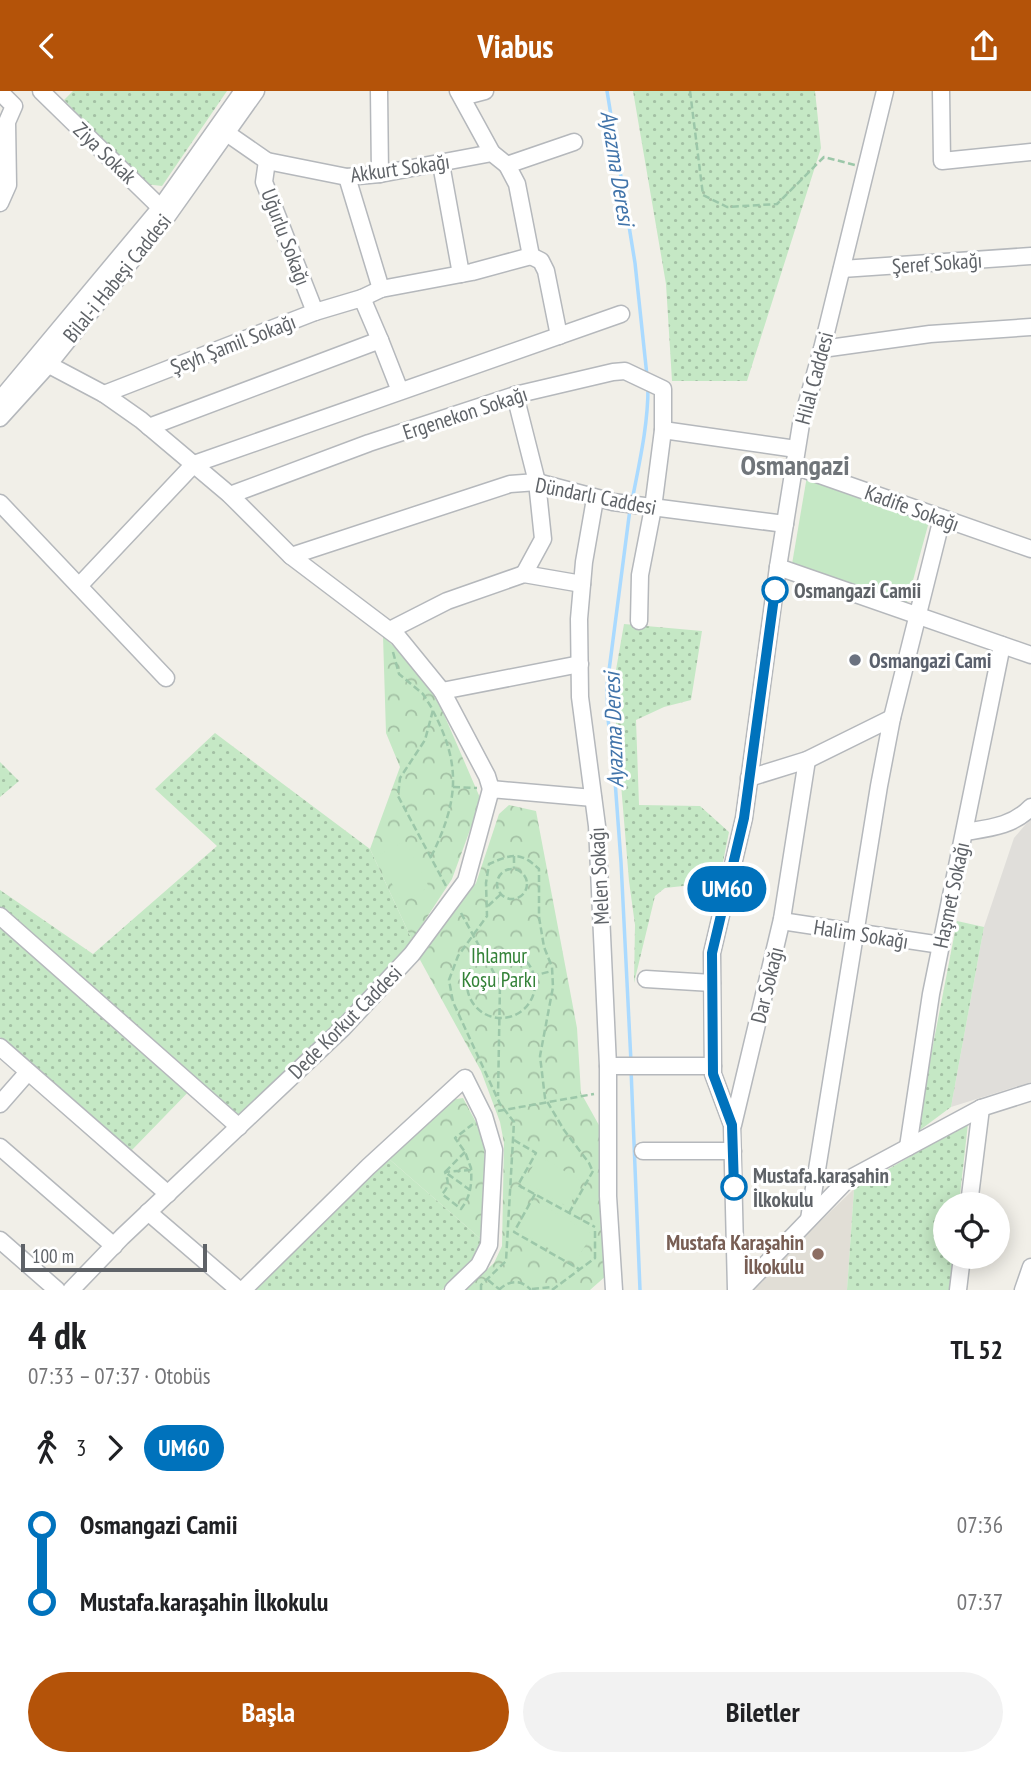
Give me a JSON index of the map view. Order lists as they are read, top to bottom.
{
  "streets": {
    "street": [
      "Ziya Sokak",
      "Akkurt Sokağı",
      "Uğurlu Sokağı",
      "Şeref Sokağı",
      "Bilal-i Habeşi Caddesi",
      "Şeyh Şamil Sokağı",
      "Hilal Caddesi",
      "Ergenekon Sokağı",
      "Dündarlı Caddesi",
      "Kadife Sokağı",
      "Melen Sokağı",
      "Haşmet Sokağı",
      "Halim Sokağı",
      "Dar Sokağı",
      "Dede Korkut Caddesi"
    ]
  },
  "crossings": [
    ["Ziya Sokak", "Bilal-i Habeşi Caddesi"],
    ["Akkurt Sokağı", "Uğurlu Sokağı"],
    ["Akkurt Sokağı", "Bilal-i Habeşi Caddesi"],
    ["Uğurlu Sokağı", "Şeyh Şamil Sokağı"],
    ["Şeref Sokağı", "Hilal Caddesi"],
    ["Hilal Caddesi", "Dündarlı Caddesi"],
    ["Hilal Caddesi", "Kadife Sokağı"],
    ["Hilal Caddesi", "Dar Sokağı"],
    ["Ergenekon Sokağı", "Dündarlı Caddesi"],
    ["Dündarlı Caddesi", "Melen Sokağı"],
    ["Haşmet Sokağı", "Halim Sokağı"],
    ["Halim Sokağı", "Dar Sokağı"]
  ],
  "districts": ["Osmangazi"],
  "water": ["Ayazma Deresi"],
  "parks": ["Ihlamur Koşu Parkı"],
  "places": [
    "Osmangazi Camii",
    "Osmangazi Cami",
    "Mustafa.karaşahin İlkokulu",
    "Mustafa Karaşahin İlkokulu"
  ],
  "lines": ["bus line UM60"],
  "scale_bar": "100 m",
  "page": {
    "header": "Viabus",
    "on_map": "UM60",
    "scale": "100 m",
    "heading": ["4 dk", "07:33 – 07:37 · Otobüs", "TL 52"],
    "legs": ["3", "UM60"],
    "list": [
      {
        "name": "Osmangazi Camii",
        "value": "07:36"
      },
      {
        "name": "Mustafa.karaşahin İlkokulu",
        "value": "07:37"
      }
    ],
    "buttons": ["Başla", "Biletler"]
  }
}
